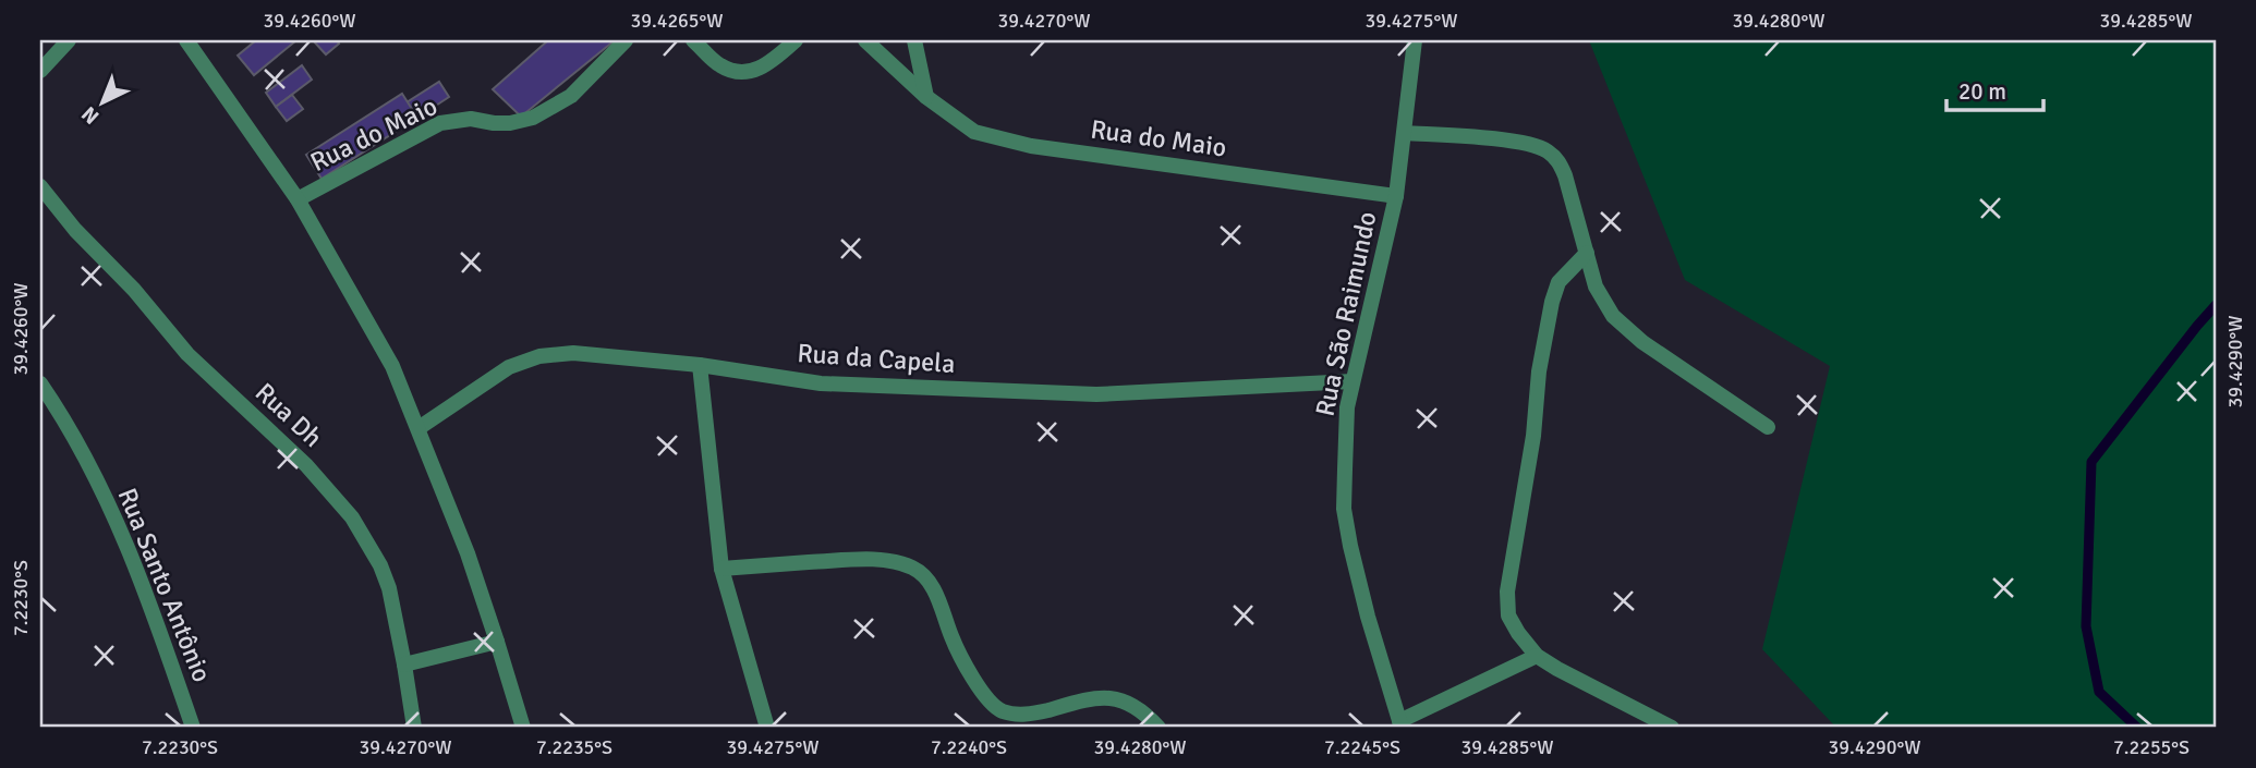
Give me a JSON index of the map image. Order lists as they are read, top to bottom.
{
  "streets": {
    "street": [
      "Rua do Maio",
      "Rua São Raimundo",
      "Rua da Capela",
      "Rua Dh",
      "Rua Santo Antônio"
    ]
  },
  "crossings": [
    ["Rua do Maio", "Rua São Raimundo"],
    ["Rua São Raimundo", "Rua da Capela"]
  ],
  "scale_bar": "20 m",
  "north": "bottom left",
  "coordinates": [
    "39.4260°W",
    "39.4265°W",
    "39.4270°W",
    "39.4275°W",
    "39.4280°W",
    "39.4285°W",
    "39.4290°W",
    "7.2230°S",
    "7.2235°S",
    "7.2240°S",
    "7.2245°S",
    "7.2255°S"
  ]
}
